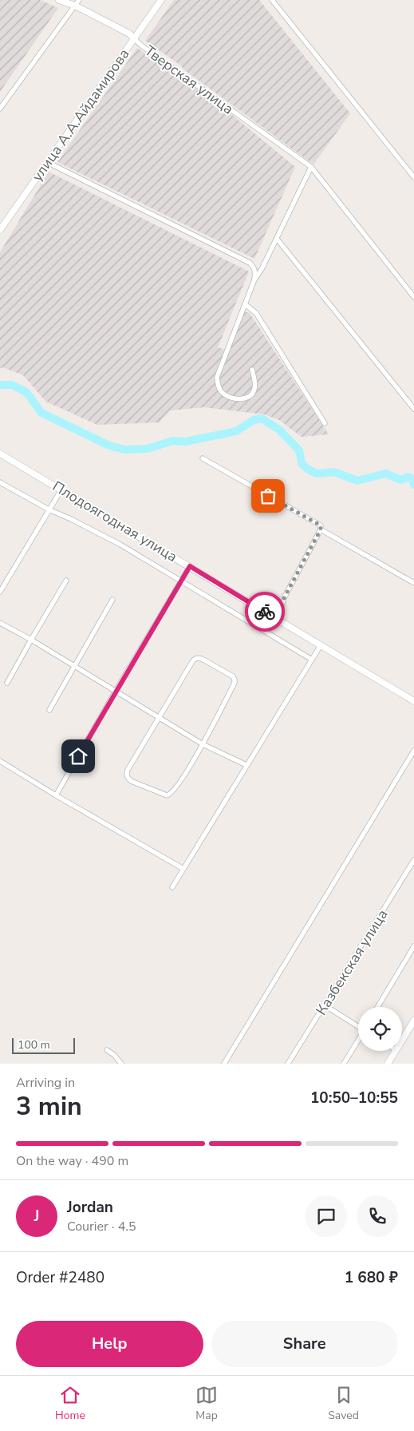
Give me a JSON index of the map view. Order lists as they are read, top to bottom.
{
  "streets": {
    "street": [
      "Тверская улица",
      "улица А.А.Айдамирова",
      "Плодоягодная улица",
      "Казбекская улица"
    ]
  },
  "crossings": [
    ["Тверская улица", "улица А.А.Айдамирова"]
  ],
  "scale_bar": "100 m",
  "page": {
    "scale": "100 m",
    "heading": ["3 min", "Arriving in", "10:50–10:55"],
    "panel": [
      "Jordan",
      "Courier · 4.5",
      "Order #2480",
      "1 680 ₽"
    ],
    "bar": "On the way · 490 m",
    "round": "J",
    "buttons": ["Help", "Share"],
    "tabs": ["Home", "Map", "Saved"]
  }
}
